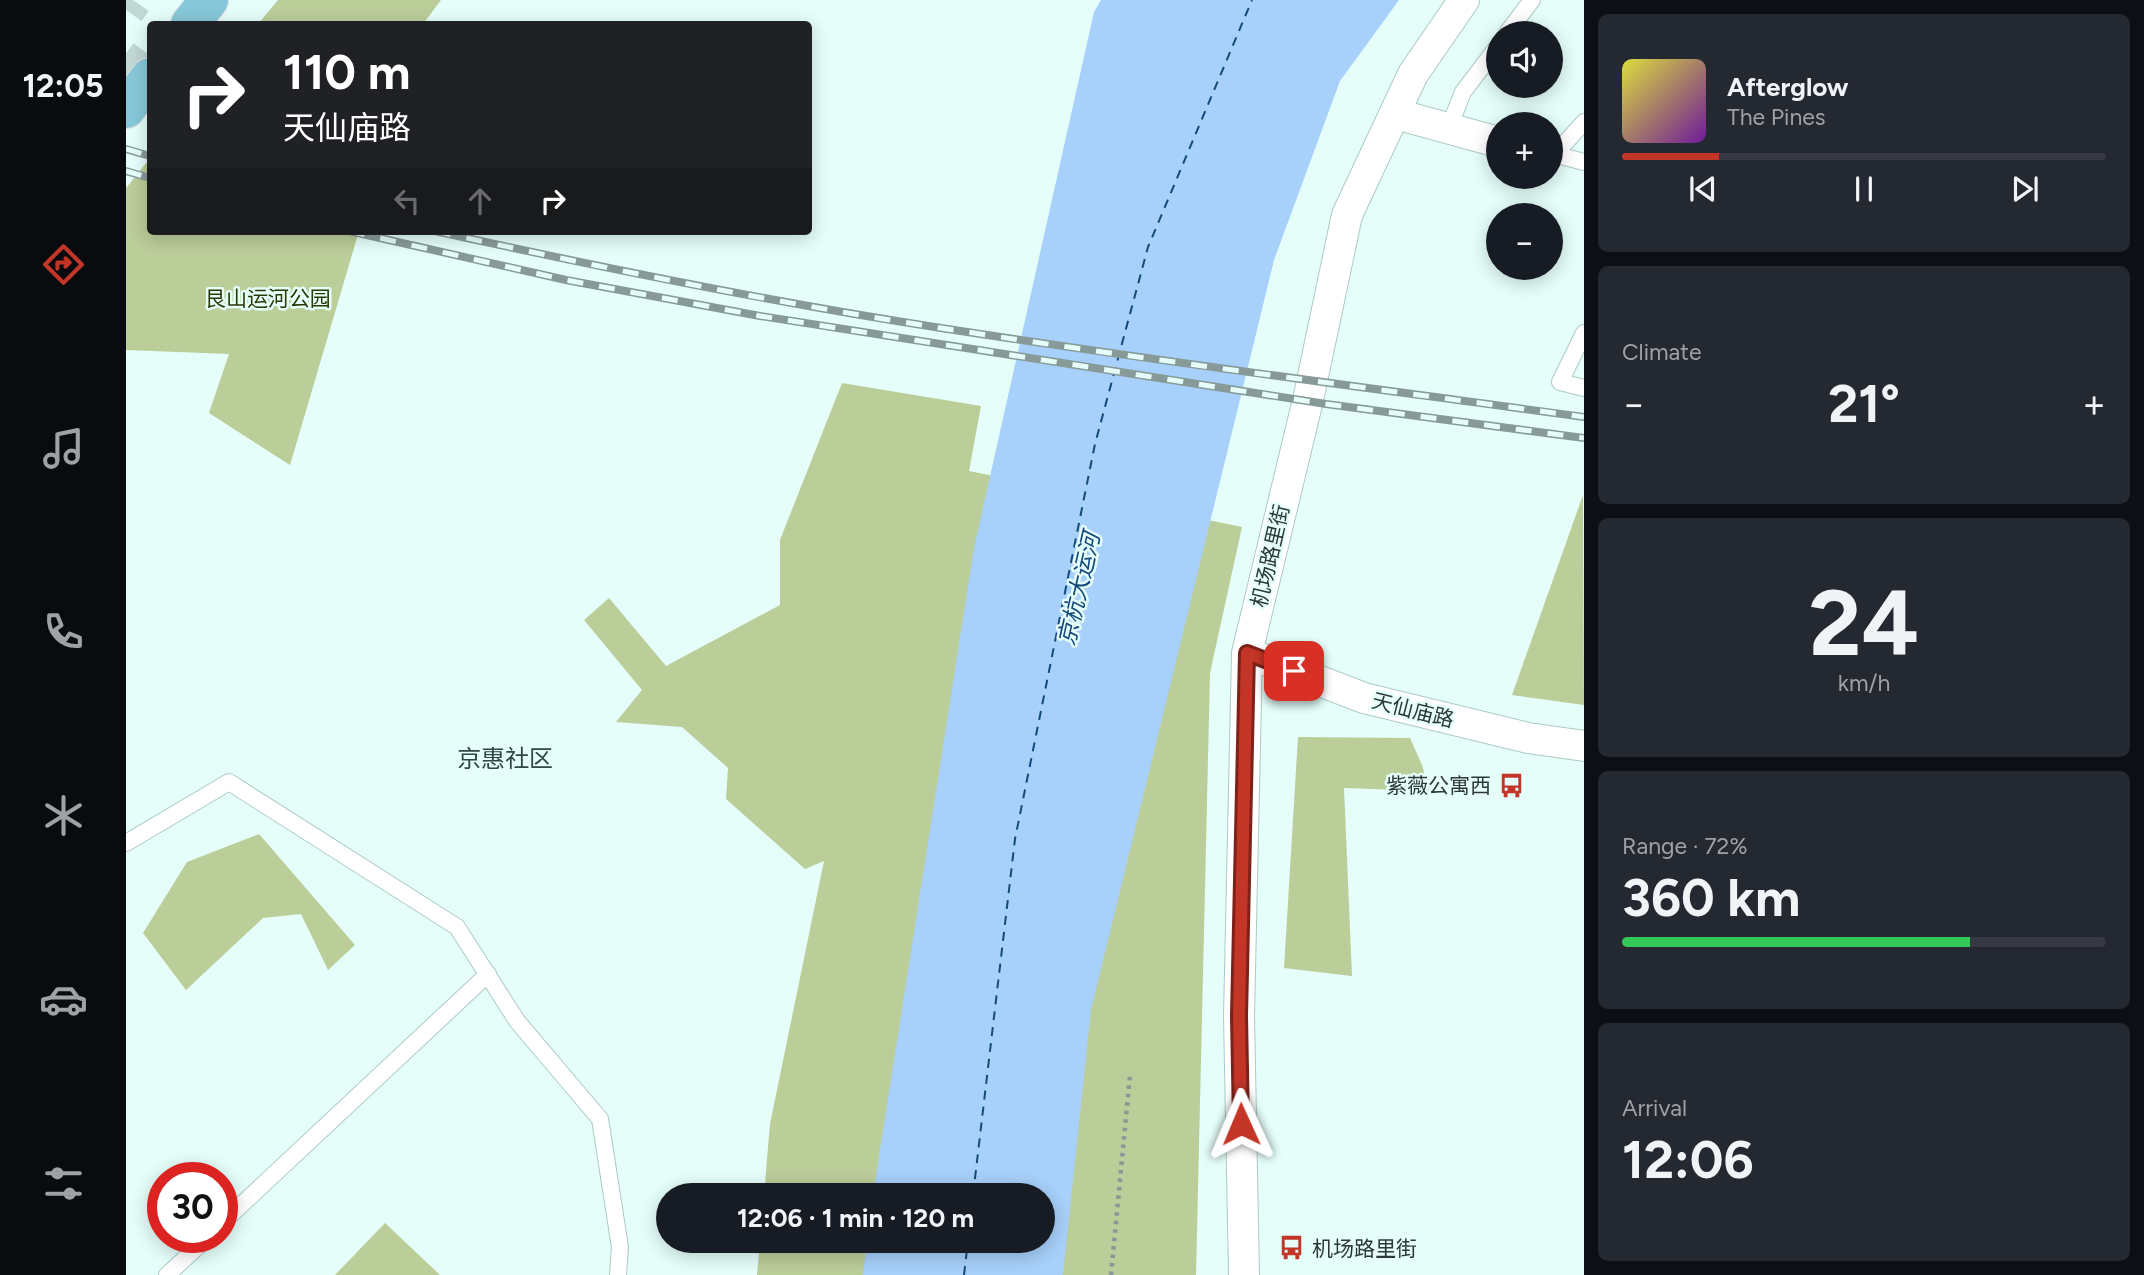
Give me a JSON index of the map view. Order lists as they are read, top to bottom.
{
  "streets": {
    "street": ["机场路里街", "天仙庙路"]
  },
  "crossings": [
    ["机场路里街", "天仙庙路"]
  ],
  "districts": ["京惠社区"],
  "water": ["京杭大运河"],
  "parks": ["艮山运河公园"],
  "places": {
    "bus stop": ["紫薇公寓西", "机场路里街"]
  },
  "page": {
    "tabs": "12:05",
    "map_buttons": ["+", "−"],
    "turn": ["110 m", "天仙庙路"],
    "song": ["Afterglow", "The Pines"],
    "tile": [
      "Climate",
      ["24", "km/h"],
      ["Range · 72%", "360 km"],
      ["Arrival", "12:06"]
    ],
    "heat": ["−", "21°", "+"],
    "limit": "30",
    "trip": "12:06 · 1 min · 120 m"
  }
}
